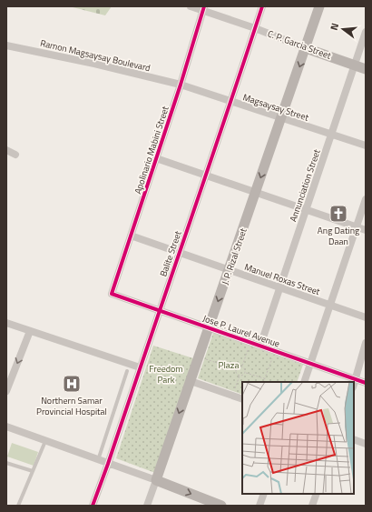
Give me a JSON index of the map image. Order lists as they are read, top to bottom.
{
  "streets": {
    "main road": ["C. P. Garcia Street", "J. P. Rizal Street"],
    "street": [
      "Ramon Magsaysay Boulevard",
      "Magsaysay Street",
      "Apolinario Mabini Street",
      "Annunciation Street",
      "Balite Street",
      "Manuel Roxas Street",
      "Jose P. Laurel Avenue"
    ]
  },
  "crossings": [
    ["C. P. Garcia Street", "Apolinario Mabini Street"],
    ["C. P. Garcia Street", "Annunciation Street"],
    ["C. P. Garcia Street", "Balite Street"],
    ["C. P. Garcia Street", "J. P. Rizal Street"],
    ["Ramon Magsaysay Boulevard", "Magsaysay Street"],
    ["Ramon Magsaysay Boulevard", "Apolinario Mabini Street"],
    ["Magsaysay Street", "Apolinario Mabini Street"],
    ["Magsaysay Street", "Annunciation Street"],
    ["Magsaysay Street", "Balite Street"],
    ["Magsaysay Street", "J. P. Rizal Street"],
    ["Apolinario Mabini Street", "Manuel Roxas Street"],
    ["Apolinario Mabini Street", "Jose P. Laurel Avenue"],
    ["Annunciation Street", "Manuel Roxas Street"],
    ["Annunciation Street", "Jose P. Laurel Avenue"],
    ["Balite Street", "Manuel Roxas Street"],
    ["Balite Street", "Jose P. Laurel Avenue"],
    ["J. P. Rizal Street", "Manuel Roxas Street"],
    ["J. P. Rizal Street", "Jose P. Laurel Avenue"]
  ],
  "one_way": ["J. P. Rizal Street"],
  "parks": ["Plaza", "Freedom Park"],
  "places": {
    "church": ["Ang Dating Daan"],
    "hospital": ["Northern Samar Provincial Hospital"]
  },
  "north": "left"
}
